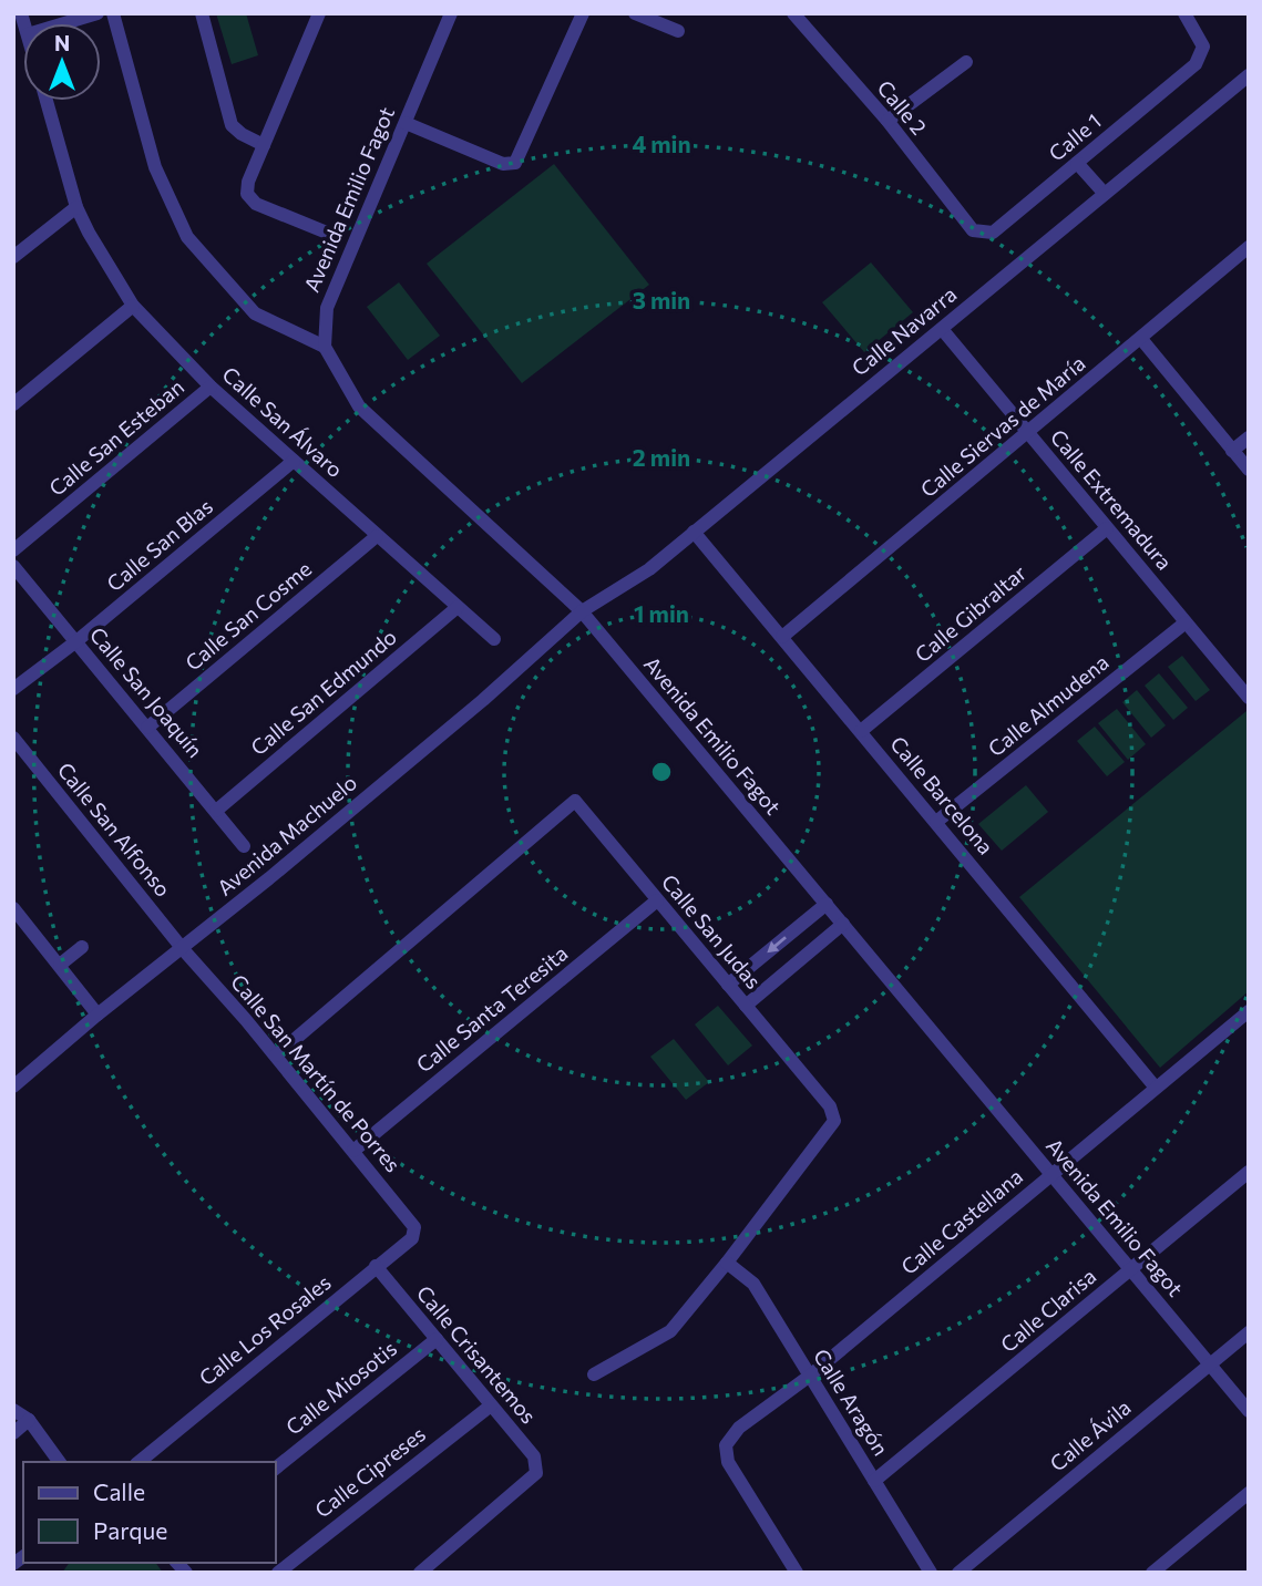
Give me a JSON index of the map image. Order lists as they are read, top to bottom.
{
  "streets": {
    "street": [
      "Calle 2",
      "Calle 1",
      "Avenida Emilio Fagot",
      "Calle Navarra",
      "Calle San Álvaro",
      "Calle Siervas de María",
      "Calle San Esteban",
      "Calle Extremadura",
      "Calle San Blas",
      "Calle Gibraltar",
      "Calle San Cosme",
      "Calle San Joaquín",
      "Calle San Edmundo",
      "Calle Almudena",
      "Calle Barcelona",
      "Calle San Alfonso",
      "Avenida Machuelo",
      "Calle San Judas",
      "Calle Santa Teresita",
      "Calle San Martín de Porres",
      "Calle Castellana",
      "Calle Clarisa",
      "Calle Los Rosales",
      "Calle Crisantemos",
      "Calle Miosotis",
      "Calle Aragón",
      "Calle Ávila",
      "Calle Cipreses"
    ]
  },
  "crossings": [
    ["Calle 2", "Calle 1"],
    ["Avenida Emilio Fagot", "Calle Navarra"],
    ["Avenida Emilio Fagot", "Avenida Machuelo"],
    ["Avenida Emilio Fagot", "Calle Castellana"],
    ["Avenida Emilio Fagot", "Calle Clarisa"],
    ["Avenida Emilio Fagot", "Calle Ávila"],
    ["Calle Navarra", "Calle Extremadura"],
    ["Calle Navarra", "Calle Barcelona"],
    ["Calle Navarra", "Avenida Machuelo"],
    ["Calle San Álvaro", "Calle San Esteban"],
    ["Calle San Álvaro", "Calle San Blas"],
    ["Calle San Álvaro", "Calle San Cosme"],
    ["Calle San Álvaro", "Calle San Edmundo"],
    ["Calle Siervas de María", "Calle Extremadura"],
    ["Calle Siervas de María", "Calle Barcelona"],
    ["Calle Extremadura", "Calle Gibraltar"],
    ["Calle Extremadura", "Calle Almudena"],
    ["Calle San Blas", "Calle San Joaquín"],
    ["Calle Gibraltar", "Calle Barcelona"],
    ["Calle San Cosme", "Calle San Joaquín"],
    ["Calle San Joaquín", "Calle San Edmundo"],
    ["Calle Almudena", "Calle Barcelona"],
    ["Calle Barcelona", "Calle Castellana"],
    ["Calle San Alfonso", "Avenida Machuelo"],
    ["Calle San Alfonso", "Calle San Martín de Porres"],
    ["Avenida Machuelo", "Calle San Martín de Porres"],
    ["Calle San Judas", "Calle Santa Teresita"],
    ["Calle San Judas", "Calle San Martín de Porres"],
    ["Calle San Judas", "Calle Aragón"],
    ["Calle Santa Teresita", "Calle San Martín de Porres"],
    ["Calle San Martín de Porres", "Calle Los Rosales"],
    ["Calle Castellana", "Calle Aragón"],
    ["Calle Clarisa", "Calle Aragón"],
    ["Calle Los Rosales", "Calle Crisantemos"],
    ["Calle Crisantemos", "Calle Miosotis"],
    ["Calle Crisantemos", "Calle Cipreses"]
  ],
  "legend": ["Calle", "Parque"],
  "north": "top",
  "rings": [
    "4 min",
    "3 min",
    "2 min",
    "1 min"
  ]
}
